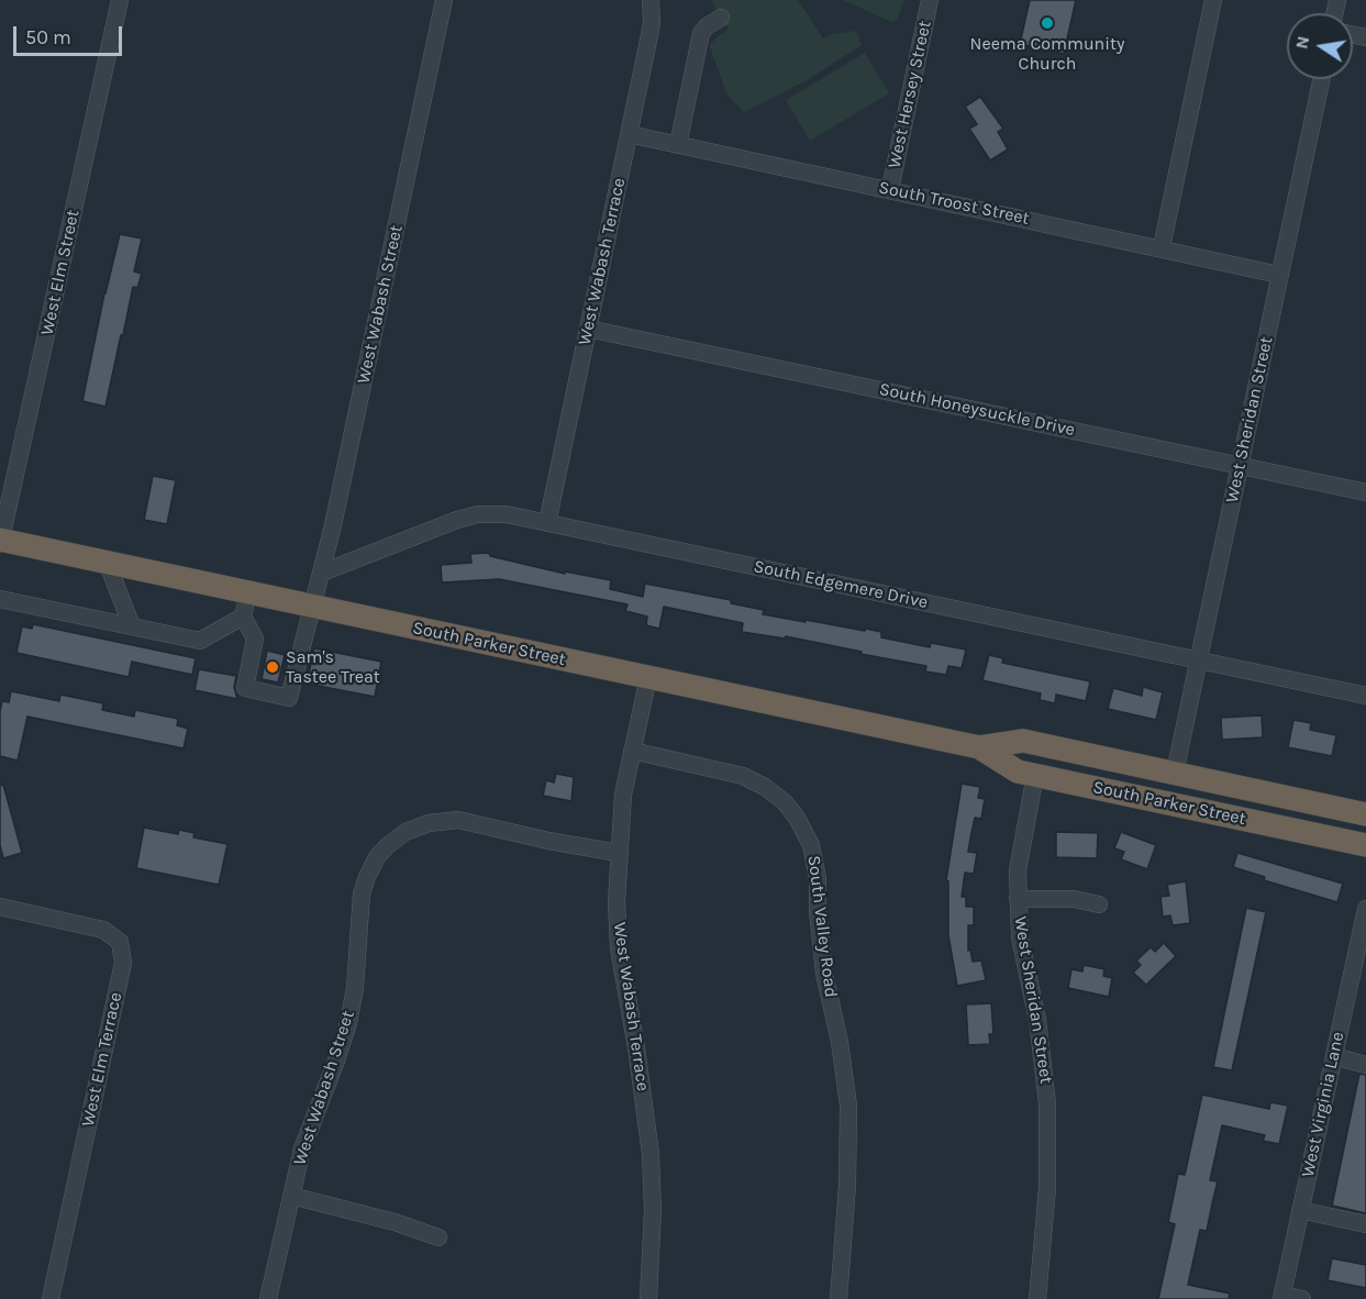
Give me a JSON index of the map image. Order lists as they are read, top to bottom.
{
  "streets": {
    "highway": ["South Parker Street"],
    "street": [
      "West Hersey Street",
      "South Troost Street",
      "West Wabash Terrace",
      "West Elm Street",
      "West Wabash Street",
      "South Honeysuckle Drive",
      "West Sheridan Street",
      "South Edgemere Drive",
      "South Valley Road",
      "West Elm Terrace",
      "West Virginia Lane"
    ]
  },
  "crossings": [
    ["West Hersey Street", "South Troost Street"],
    ["South Troost Street", "West Wabash Terrace"],
    ["South Troost Street", "West Sheridan Street"],
    ["West Wabash Terrace", "West Wabash Street"],
    ["West Wabash Terrace", "South Honeysuckle Drive"],
    ["West Wabash Terrace", "South Edgemere Drive"],
    ["West Wabash Terrace", "South Parker Street"],
    ["West Wabash Terrace", "South Valley Road"],
    ["West Elm Street", "South Parker Street"],
    ["West Wabash Street", "South Edgemere Drive"],
    ["West Wabash Street", "South Parker Street"],
    ["South Honeysuckle Drive", "West Sheridan Street"],
    ["West Sheridan Street", "South Edgemere Drive"],
    ["West Sheridan Street", "South Parker Street"]
  ],
  "places": ["Neema Community Church", "Sam's Tastee Treat"],
  "scale_bar": "50 m",
  "north": "left"
}
